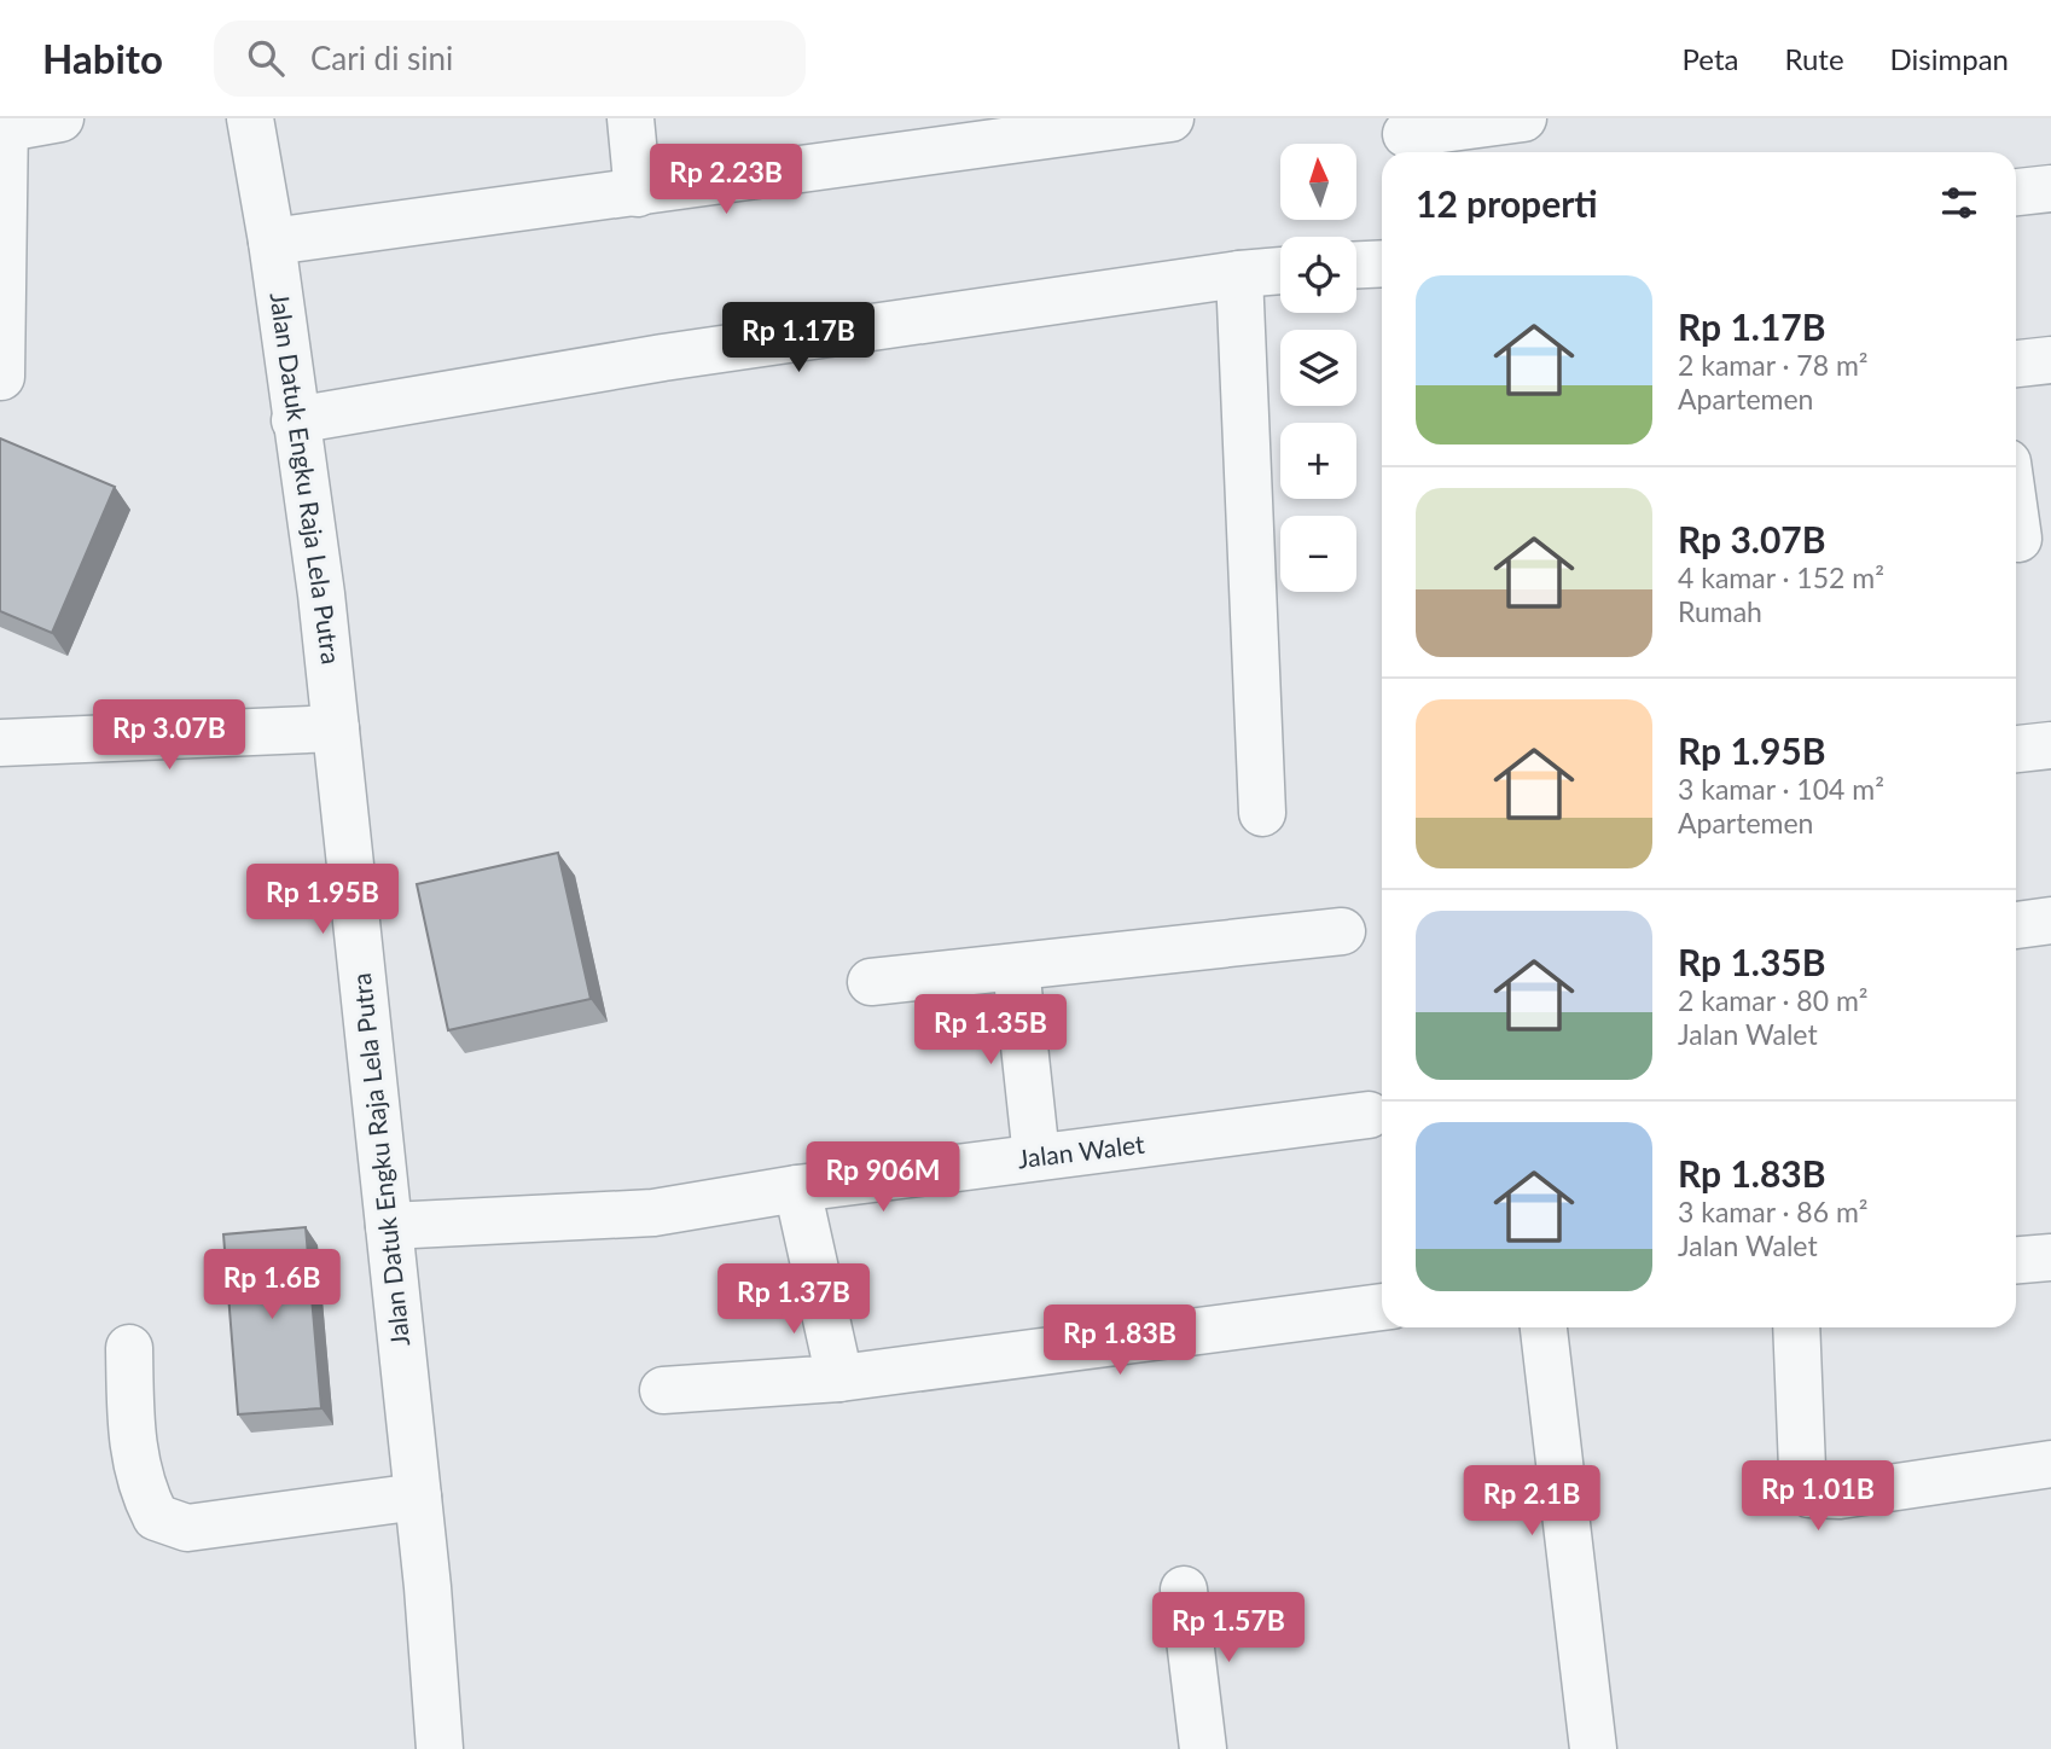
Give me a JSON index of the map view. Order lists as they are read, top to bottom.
{
  "streets": {
    "street": ["Jalan Datuk Engku Raja Lela Putra", "Jalan Walet"]
  },
  "crossings": [
    ["Jalan Datuk Engku Raja Lela Putra", "Jalan Walet"]
  ],
  "north": "top",
  "page": {
    "header": "Habito",
    "search": "Cari di sini",
    "nav": ["Peta", "Rute", "Disimpan"],
    "map_buttons": ["+", "−"],
    "price": [
      "Rp 2.23B",
      "Rp 1.17B",
      "Rp 3.07B",
      "Rp 1.95B",
      "Rp 1.35B",
      "Rp 906M",
      "Rp 1.6B",
      "Rp 1.37B",
      "Rp 1.83B",
      "Rp 1.01B",
      "Rp 2.1B",
      "Rp 1.57B"
    ],
    "heading": "12 properti",
    "list": [
      {
        "name": "Rp 1.17B",
        "note": "2 kamar · 78 m² · Apartemen"
      },
      {
        "name": "Rp 3.07B",
        "note": "4 kamar · 152 m² · Rumah"
      },
      {
        "name": "Rp 1.95B",
        "note": "3 kamar · 104 m² · Apartemen"
      },
      {
        "name": "Rp 1.35B",
        "note": "2 kamar · 80 m² · Jalan Walet"
      },
      {
        "name": "Rp 1.83B",
        "note": "3 kamar · 86 m² · Jalan Walet"
      }
    ]
  }
}
